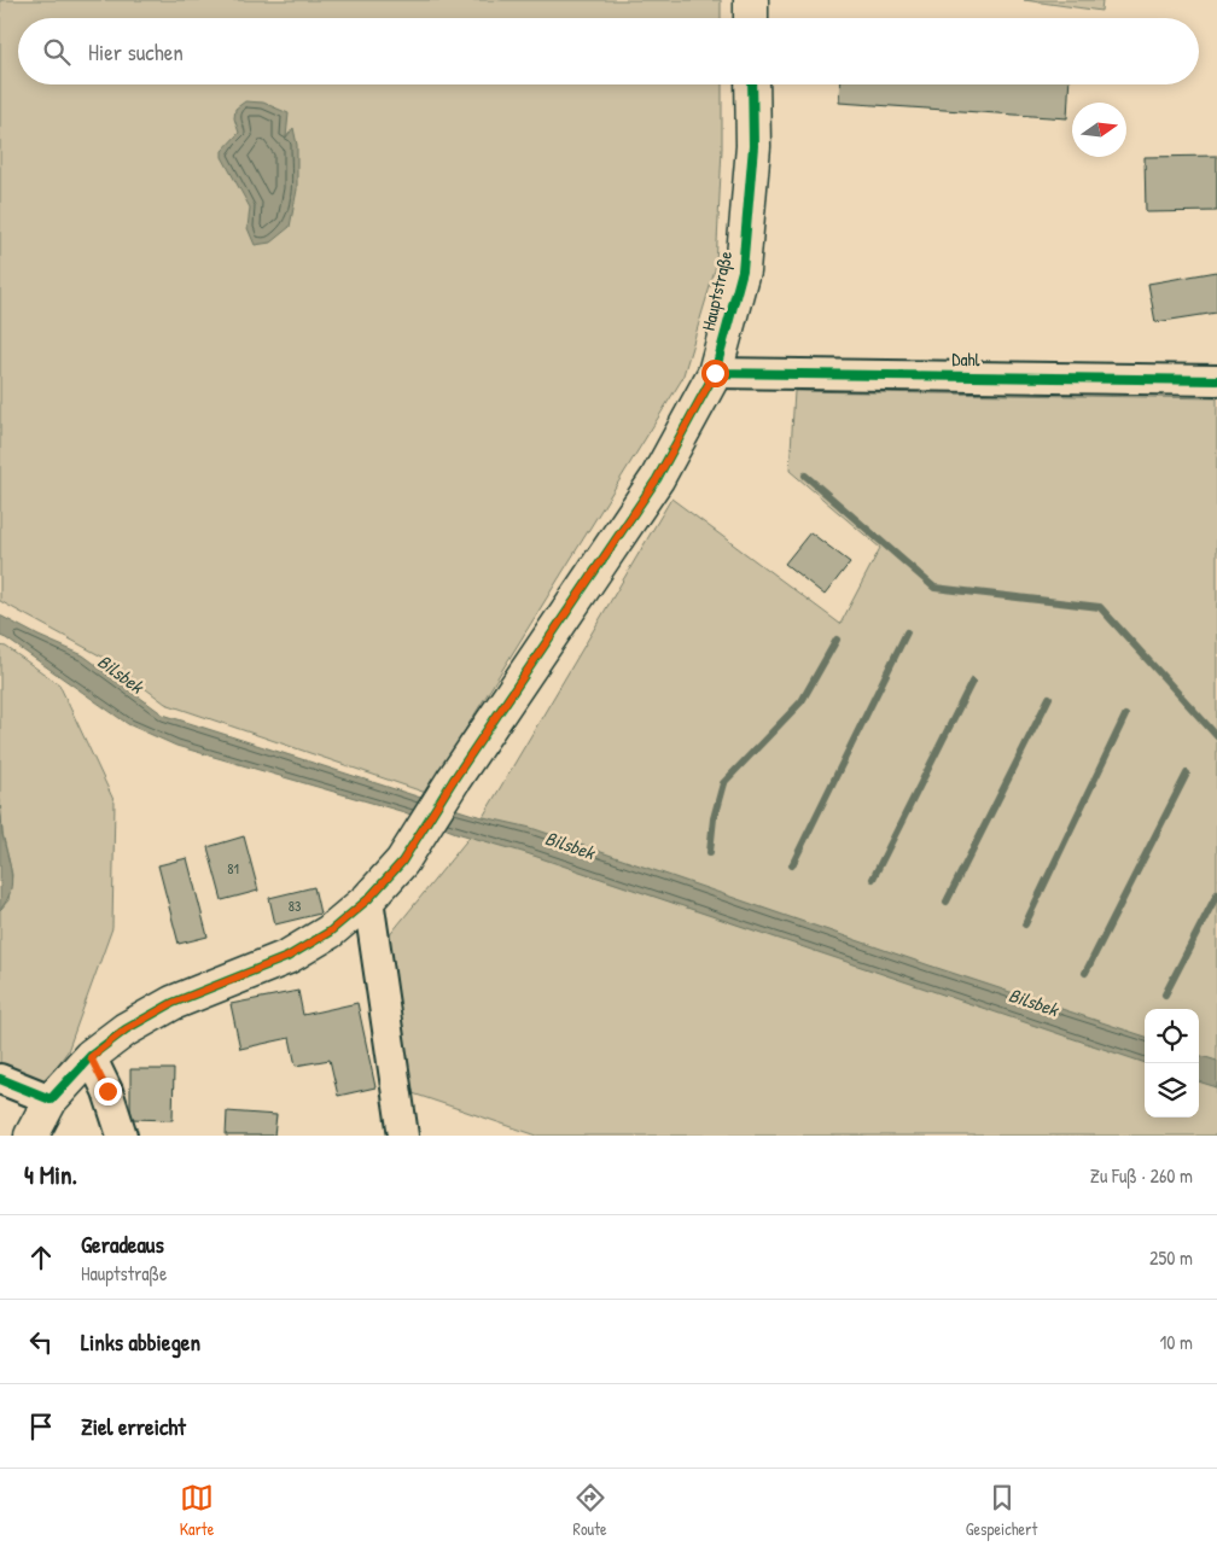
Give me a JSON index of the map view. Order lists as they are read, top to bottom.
{
  "streets": {
    "main road": ["Hauptstraße"],
    "street": ["Dahl"]
  },
  "crossings": [
    ["Hauptstraße", "Dahl"]
  ],
  "water": ["Bilsbek"],
  "house_numbers": ["81", "83"],
  "north": "right",
  "page": {
    "search": "Hier suchen",
    "heading": ["4 Min.", "Zu Fuß · 260 m"],
    "list": [
      ["Geradeaus", "Hauptstraße", "250 m"],
      ["Links abbiegen", "10 m"],
      "Ziel erreicht"
    ],
    "nav": ["Karte", "Route", "Gespeichert"]
  }
}
